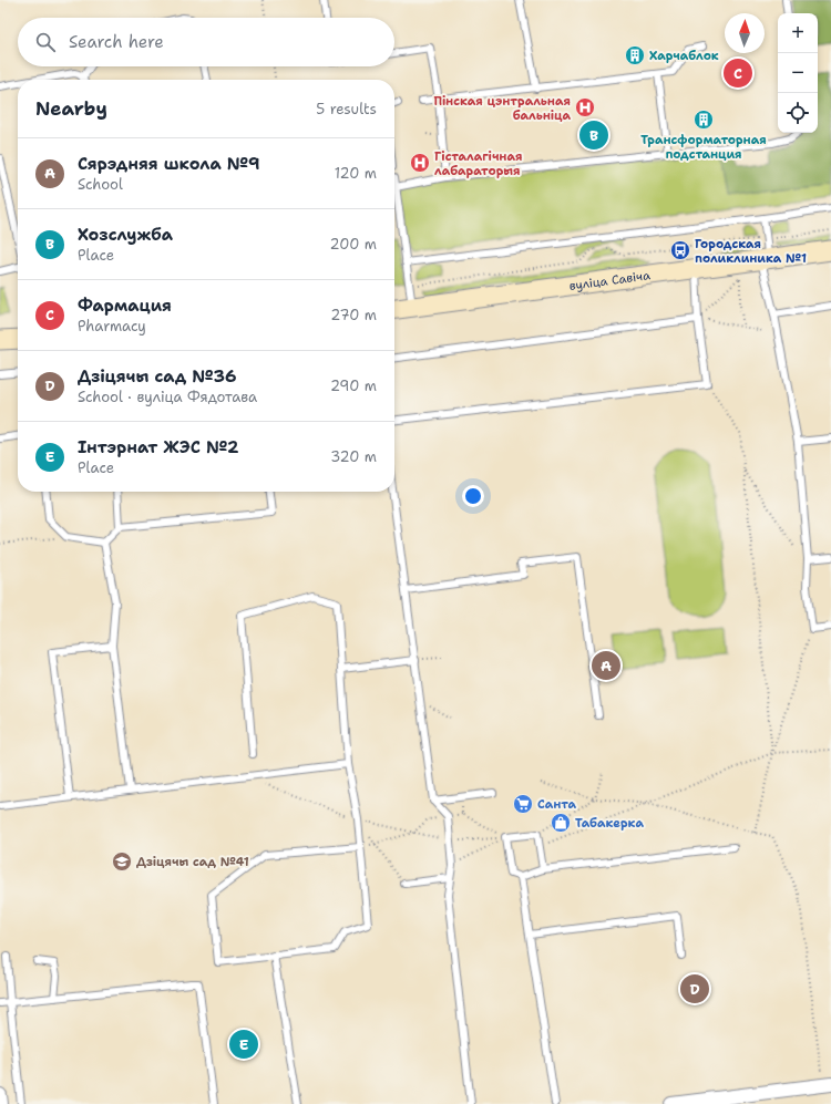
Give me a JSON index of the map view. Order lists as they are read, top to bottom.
{
  "streets": {
    "street": ["вуліца Савіча"]
  },
  "places": {
    "building": ["Харчаблок", "Трансформаторная подстанция"],
    "hospital": ["Пінская цэнтральная бальніца", "Гісталагічная лабараторыя"],
    "bus stop": ["Городская поликлиника №1"],
    "supermarket": ["Санта"],
    "shop": ["Табакерка"],
    "school or university": ["Дзіцячы сад №41"]
  },
  "north": "top",
  "page": {
    "map_buttons": ["+", "−"],
    "search": "Search here",
    "pins": [
      "C",
      "B",
      "A",
      "D",
      "E"
    ],
    "heading": ["Nearby", "5 results"],
    "list": [
      {
        "mark": "A",
        "name": "Сярэдняя школа №9",
        "note": "School",
        "value": "120 m"
      },
      {
        "mark": "B",
        "name": "Хозслужба",
        "note": "Place",
        "value": "200 m"
      },
      {
        "mark": "C",
        "name": "Фармация",
        "note": "Pharmacy",
        "value": "270 m"
      },
      {
        "mark": "D",
        "name": "Дзіцячы сад №36",
        "note": "School · вуліца Фядотава",
        "value": "290 m"
      },
      {
        "mark": "E",
        "name": "Інтэрнат ЖЭС №2",
        "note": "Place",
        "value": "320 m"
      }
    ]
  }
}
